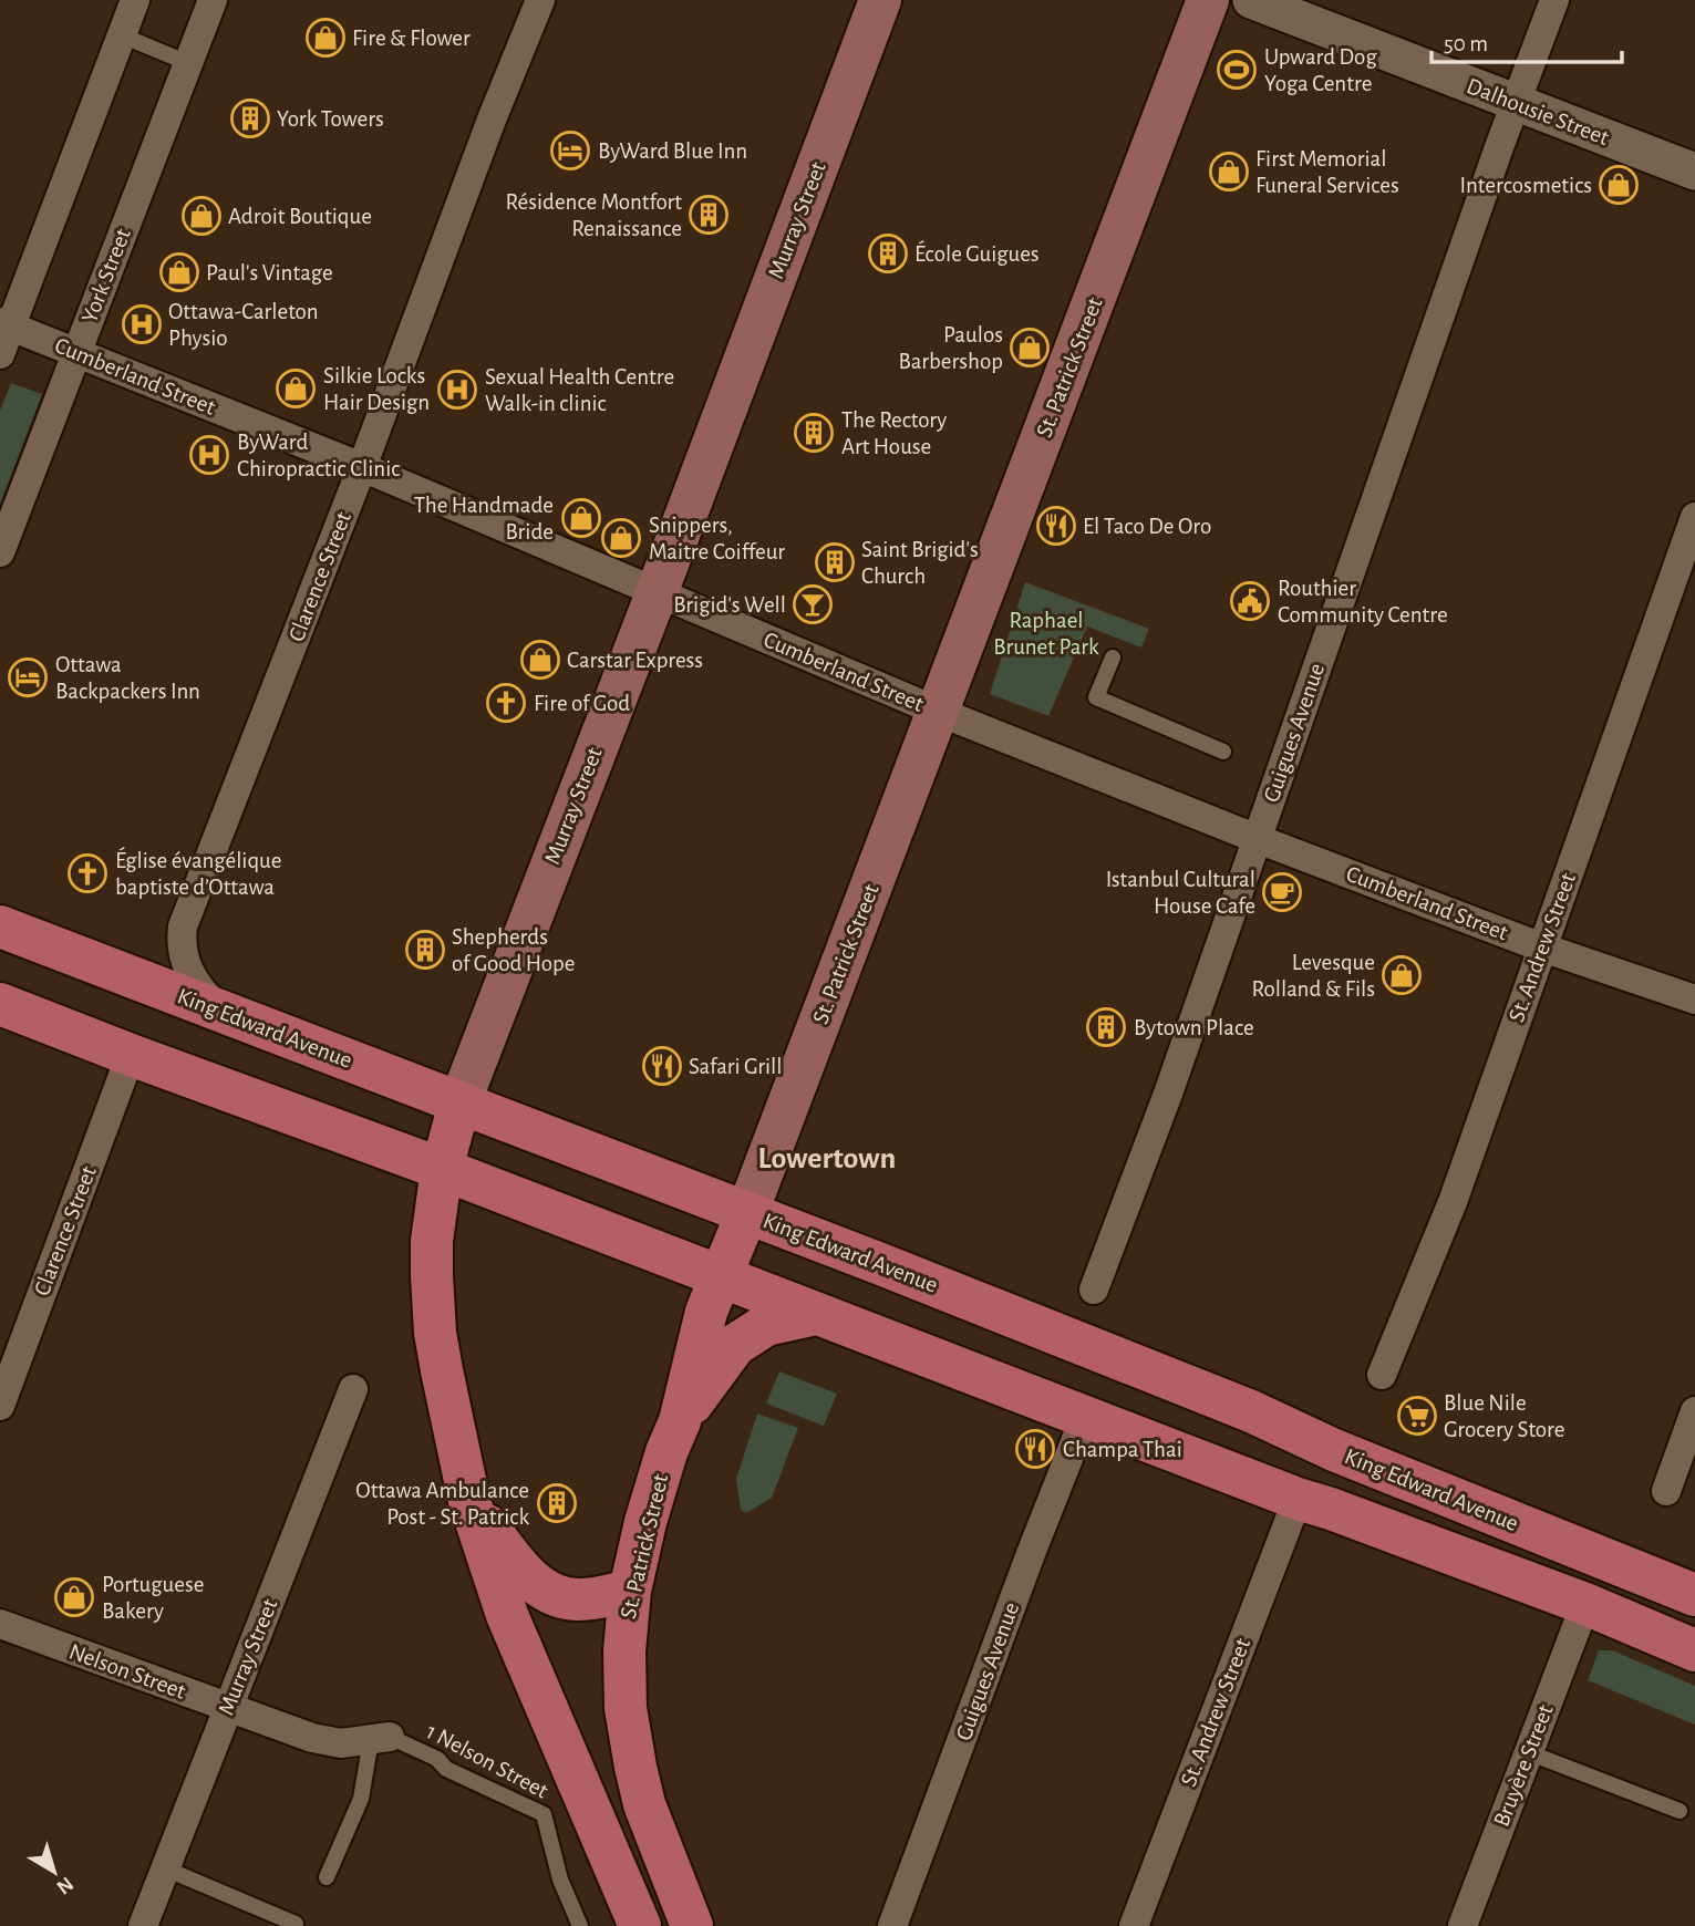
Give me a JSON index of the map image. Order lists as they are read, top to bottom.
{
  "streets": {
    "main road": ["Murray Street", "St. Patrick Street", "King Edward Avenue"],
    "street": [
      "Dalhousie Street",
      "York Street",
      "Cumberland Street",
      "Clarence Street",
      "Guigues Avenue",
      "St. Andrew Street",
      "Nelson Street",
      "Bruyère Street"
    ],
    "lane": ["1 Nelson Street"]
  },
  "crossings": [
    ["Dalhousie Street", "Guigues Avenue"],
    ["Murray Street", "Cumberland Street"],
    ["Murray Street", "King Edward Avenue"],
    ["Murray Street", "Nelson Street"],
    ["York Street", "Cumberland Street"],
    ["St. Patrick Street", "Cumberland Street"],
    ["St. Patrick Street", "King Edward Avenue"],
    ["Cumberland Street", "Clarence Street"],
    ["Cumberland Street", "Guigues Avenue"],
    ["Cumberland Street", "St. Andrew Street"],
    ["Clarence Street", "King Edward Avenue"],
    ["Nelson Street", "1 Nelson Street"]
  ],
  "districts": ["Lowertown"],
  "parks": ["Raphael Brunet Park"],
  "places": {
    "shop": [
      "Fire & Flower",
      "First Memorial Funeral Services",
      "Intercosmetics",
      "Adroit Boutique",
      "Paul's Vintage",
      "Paulos Barbershop",
      "Silkie Locks Hair Design",
      "The Handmade Bride",
      "Snippers, Maitre Coiffeur",
      "Carstar Express",
      "Levesque Rolland & Fils",
      "Portuguese Bakery"
    ],
    "sports": ["Upward Dog Yoga Centre"],
    "building": [
      "York Towers",
      "Résidence Montfort Renaissance",
      "École Guigues",
      "The Rectory Art House",
      "Saint Brigid's Church",
      "Shepherds of Good Hope",
      "Bytown Place",
      "Ottawa Ambulance Post - St. Patrick"
    ],
    "hotel": ["ByWard Blue Inn", "Ottawa Backpackers Inn"],
    "hospital": ["Ottawa-Carleton Physio", "Sexual Health Centre Walk-in clinic", "ByWard Chiropractic Clinic"],
    "restaurant": ["El Taco De Oro", "Safari Grill", "Champa Thai"],
    "public building": ["Routhier Community Centre"],
    "bar": ["Brigid's Well"],
    "church": ["Fire of God", "Église évangélique baptiste d’Ottawa"],
    "cafe": ["Istanbul Cultural House Cafe"],
    "supermarket": ["Blue Nile Grocery Store"]
  },
  "scale_bar": "50 m",
  "north": "bottom right"
}
